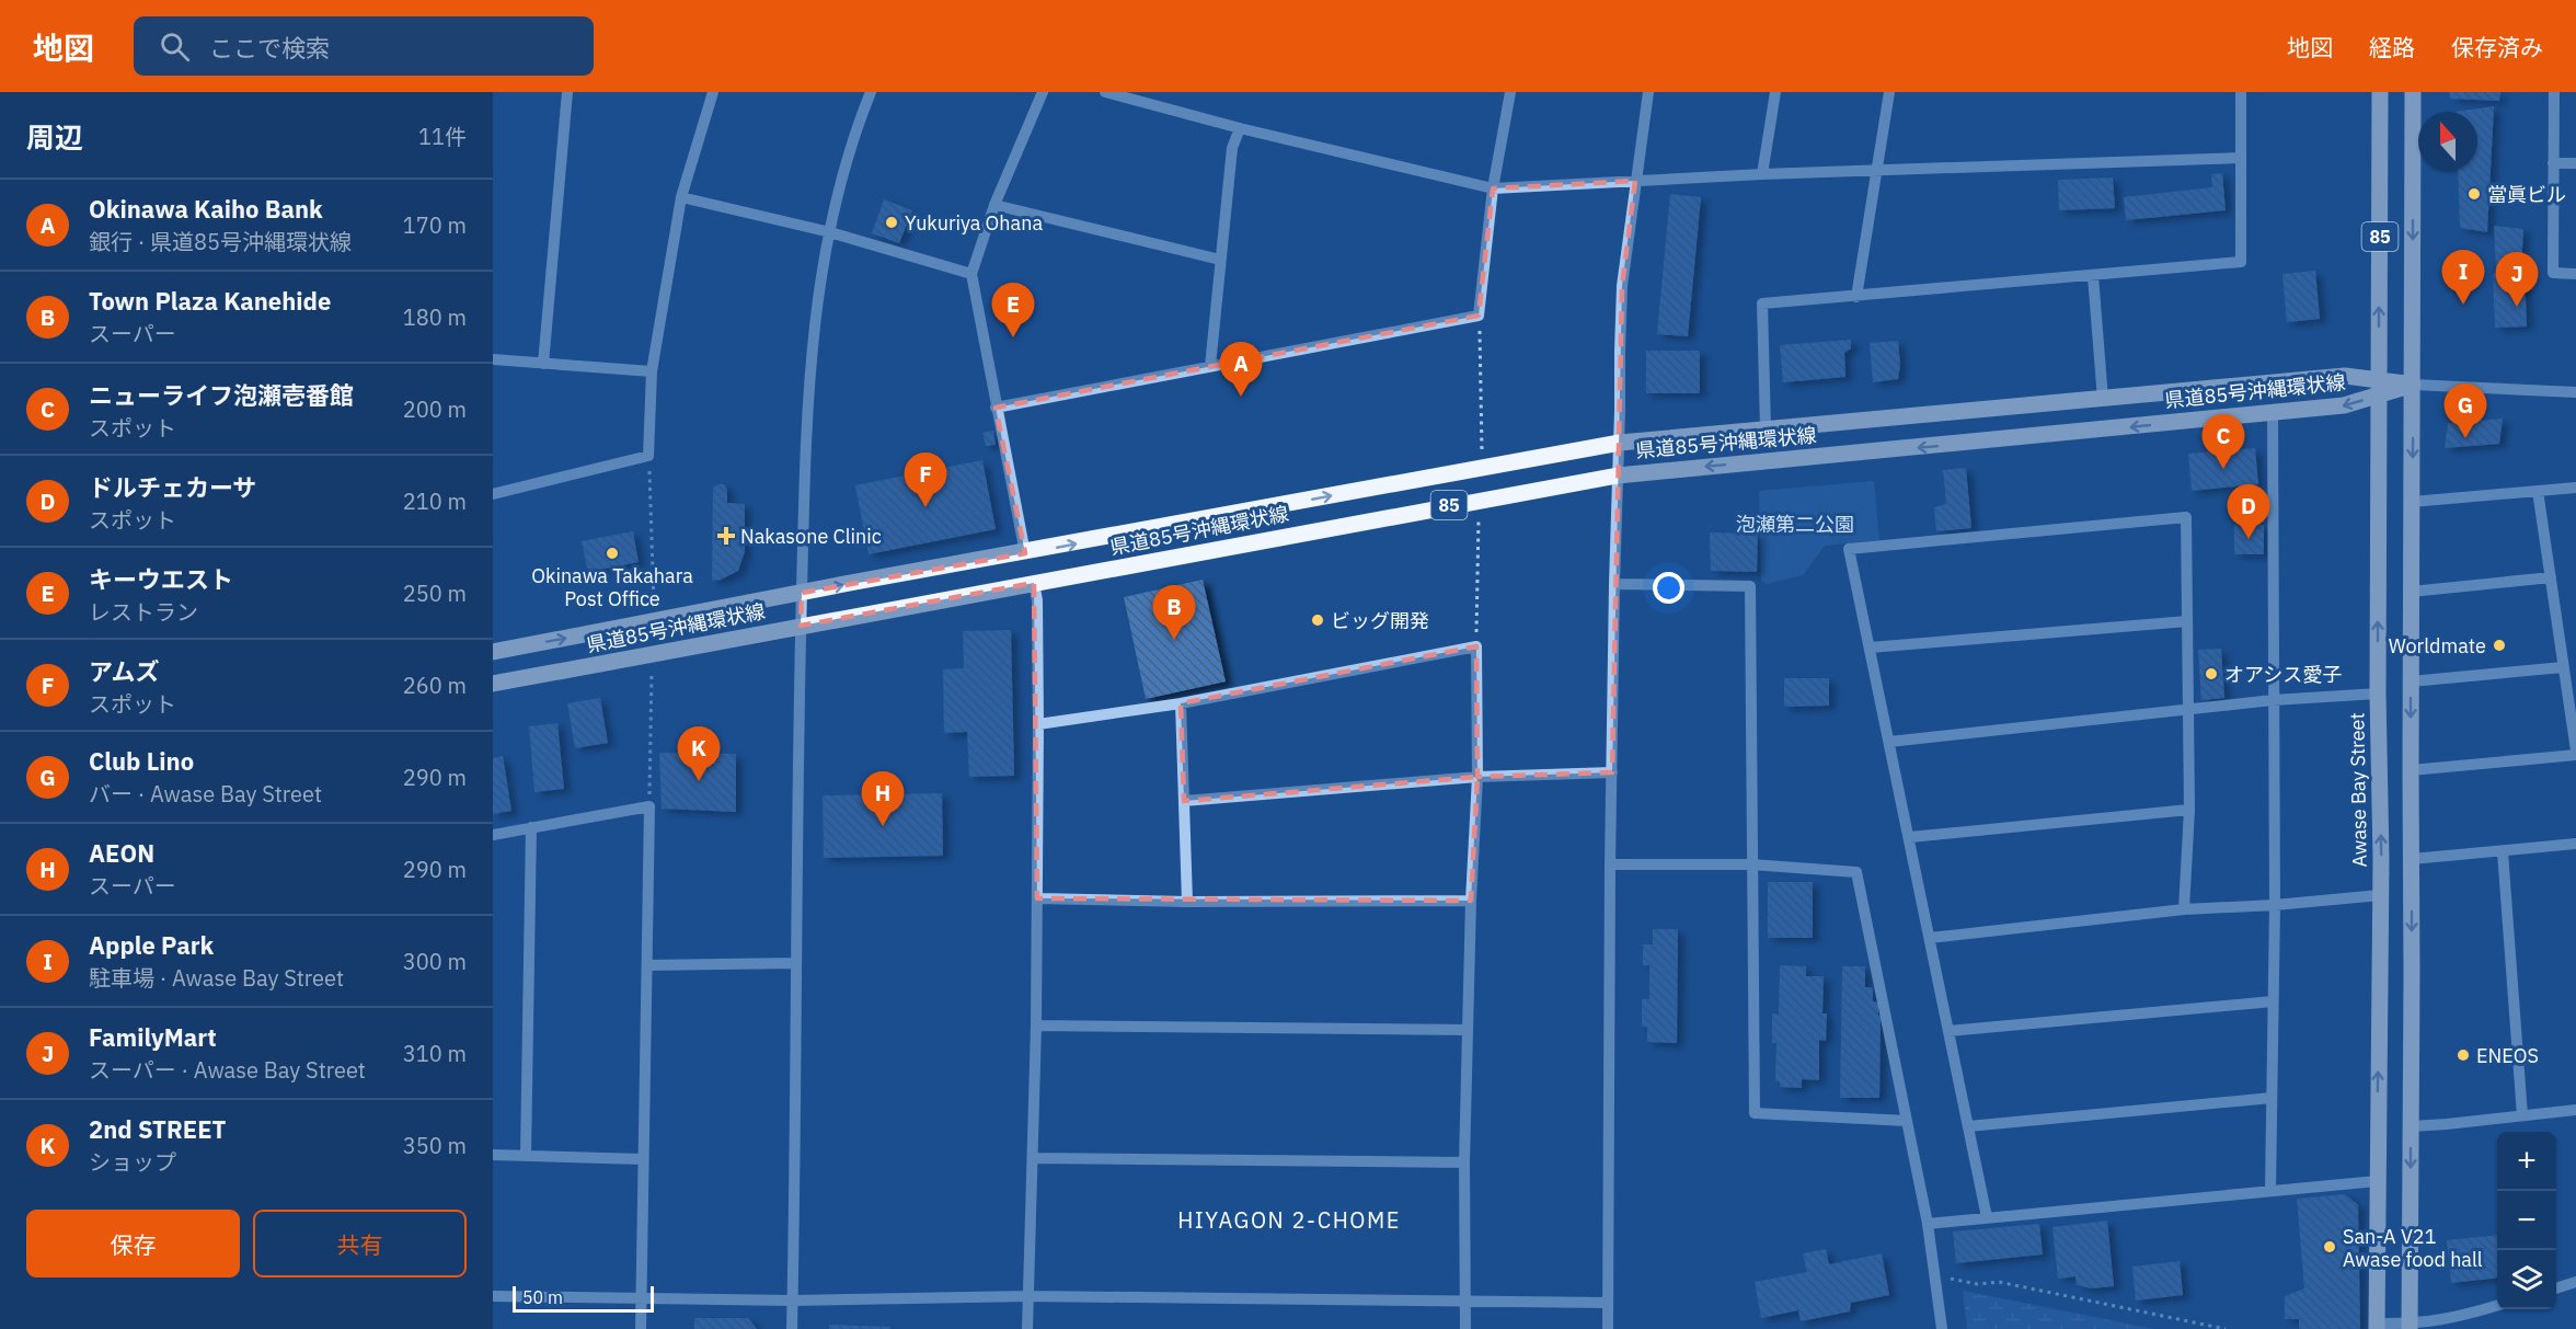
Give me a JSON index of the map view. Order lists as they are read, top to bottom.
{
  "streets": {
    "main road": ["85", "県道85号沖縄環状線", "Awase Bay Street"]
  },
  "crossings": [
    ["85", "県道85号沖縄環状線"],
    ["県道85号沖縄環状線", "Awase Bay Street"]
  ],
  "districts": ["HIYAGON 2-CHOME"],
  "parks": ["泡瀬第二公園"],
  "places": {
    "other": [
      "當眞ビル",
      "Yukuriya Ohana",
      "Okinawa Takahara Post Office",
      "ビッグ開発",
      "Worldmate",
      "オアシス愛子",
      "ENEOS",
      "San-A V21 Awase food hall"
    ],
    "health": ["Nakasone Clinic"]
  },
  "scale_bar": "50 m",
  "north": "top",
  "page": {
    "header": "地図",
    "search": "ここで検索",
    "nav": ["地図", "経路", "保存済み"],
    "heading": ["周辺", "11件"],
    "list": [
      {
        "mark": "A",
        "name": "Okinawa Kaiho Bank",
        "note": "銀行 · 県道85号沖縄環状線",
        "value": "170 m"
      },
      {
        "mark": "B",
        "name": "Town Plaza Kanehide",
        "note": "スーパー",
        "value": "180 m"
      },
      {
        "mark": "C",
        "name": "ニューライフ泡瀬壱番館",
        "note": "スポット",
        "value": "200 m"
      },
      {
        "mark": "D",
        "name": "ドルチェカーサ",
        "note": "スポット",
        "value": "210 m"
      },
      {
        "mark": "E",
        "name": "キーウエスト",
        "note": "レストラン",
        "value": "250 m"
      },
      {
        "mark": "F",
        "name": "アムズ",
        "note": "スポット",
        "value": "260 m"
      },
      {
        "mark": "G",
        "name": "Club Lino",
        "note": "バー · Awase Bay Street",
        "value": "290 m"
      },
      {
        "mark": "H",
        "name": "AEON",
        "note": "スーパー",
        "value": "290 m"
      },
      {
        "mark": "I",
        "name": "Apple Park",
        "note": "駐車場 · Awase Bay Street",
        "value": "300 m"
      },
      {
        "mark": "J",
        "name": "FamilyMart",
        "note": "スーパー · Awase Bay Street",
        "value": "310 m"
      },
      {
        "mark": "K",
        "name": "2nd STREET",
        "note": "ショップ",
        "value": "350 m"
      }
    ],
    "pins": [
      "I",
      "J",
      "E",
      "A",
      "G",
      "C",
      "F",
      "D",
      "B",
      "K",
      "H"
    ],
    "map_buttons": ["+", "−"],
    "buttons": ["保存", "共有"],
    "scale": "50 m"
  }
}
